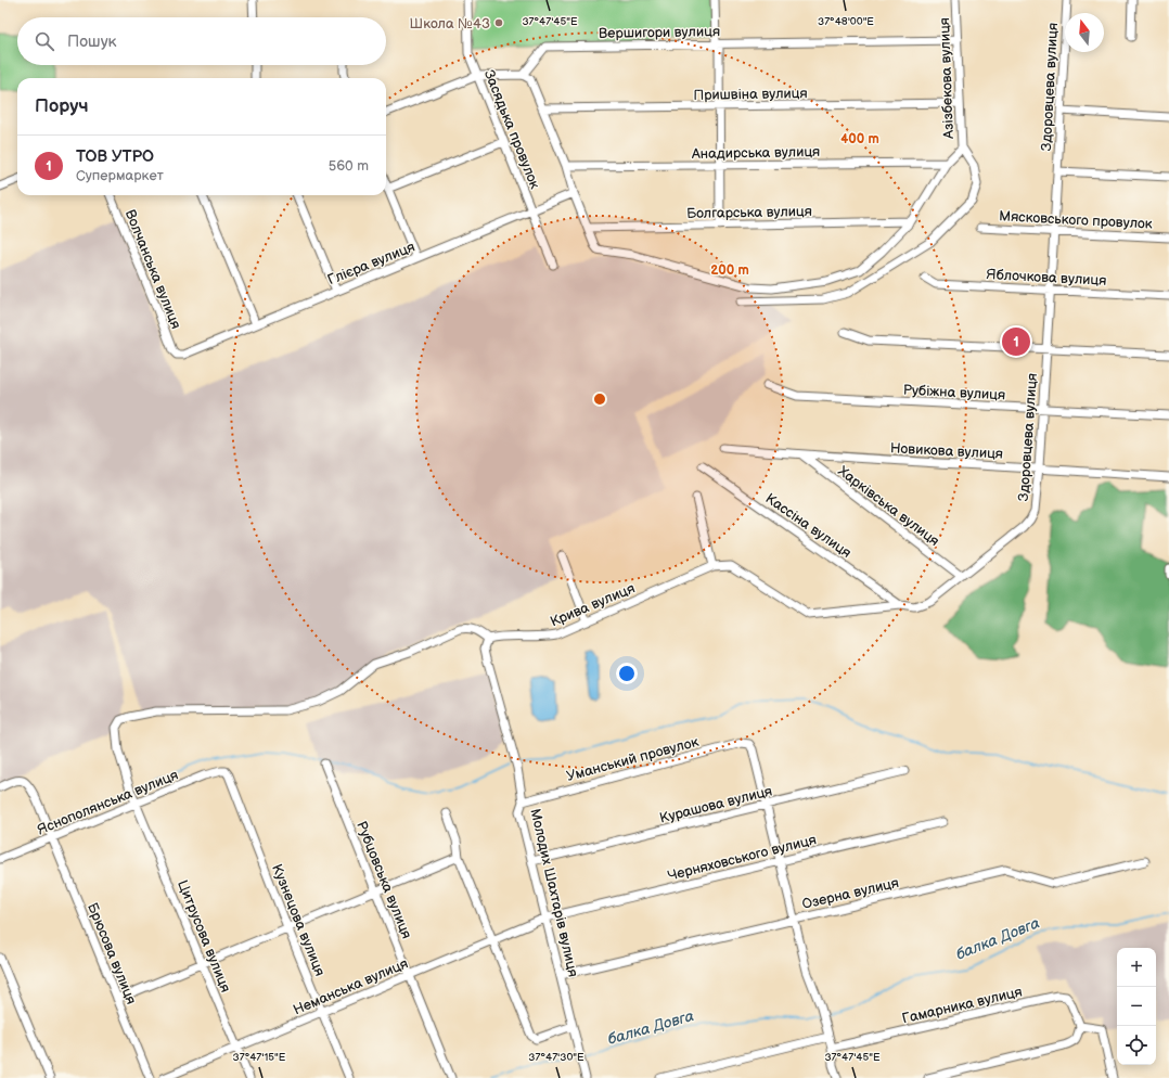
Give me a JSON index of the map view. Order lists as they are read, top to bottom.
{
  "streets": {
    "street": [
      "Вершигори вулиця",
      "Азізбекова вулиця",
      "Здоровцева вулиця",
      "Пришвіна вулиця",
      "Засядька провулок",
      "Анадирська вулиця",
      "Болгарська вулиця",
      "Мясковського провулок",
      "Глієра вулиця",
      "Волчанська вулиця",
      "Яблочкова вулиця",
      "Рубіжна вулиця",
      "Новикова вулиця",
      "Харківська вулиця",
      "Кассіна вулиця",
      "Крива вулиця",
      "Уманський провулок",
      "Яснополянська вулиця",
      "Курашова вулиця",
      "Черняховського вулиця",
      "Рубцовська вулиця",
      "Молодих Шахтарів вулиця",
      "Озерна вулиця",
      "Кузнецова вулиця",
      "Цитрусова вулиця",
      "Брюсова вулиця",
      "Неманська вулиця",
      "Гамарника вулиця"
    ]
  },
  "crossings": [
    ["Вершигори вулиця", "Азізбекова вулиця"],
    ["Вершигори вулиця", "Засядька провулок"],
    ["Азізбекова вулиця", "Пришвіна вулиця"],
    ["Азізбекова вулиця", "Засядька провулок"],
    ["Азізбекова вулиця", "Анадирська вулиця"],
    ["Азізбекова вулиця", "Болгарська вулиця"],
    ["Здоровцева вулиця", "Мясковського провулок"],
    ["Здоровцева вулиця", "Яблочкова вулиця"],
    ["Здоровцева вулиця", "Рубіжна вулиця"],
    ["Здоровцева вулиця", "Новикова вулиця"],
    ["Здоровцева вулиця", "Харківська вулиця"],
    ["Здоровцева вулиця", "Кассіна вулиця"],
    ["Здоровцева вулиця", "Крива вулиця"],
    ["Пришвіна вулиця", "Засядька провулок"],
    ["Засядька провулок", "Анадирська вулиця"],
    ["Засядька провулок", "Болгарська вулиця"],
    ["Засядька провулок", "Глієра вулиця"],
    ["Глієра вулиця", "Волчанська вулиця"],
    ["Новикова вулиця", "Харківська вулиця"],
    ["Крива вулиця", "Молодих Шахтарів вулиця"],
    ["Крива вулиця", "Цитрусова вулиця"],
    ["Уманський провулок", "Курашова вулиця"],
    ["Уманський провулок", "Молодих Шахтарів вулиця"],
    ["Яснополянська вулиця", "Кузнецова вулиця"],
    ["Яснополянська вулиця", "Цитрусова вулиця"],
    ["Яснополянська вулиця", "Брюсова вулиця"],
    ["Курашова вулиця", "Молодих Шахтарів вулиця"],
    ["Черняховського вулиця", "Молодих Шахтарів вулиця"],
    ["Черняховського вулиця", "Неманська вулиця"],
    ["Рубцовська вулиця", "Неманська вулиця"],
    ["Молодих Шахтарів вулиця", "Озерна вулиця"],
    ["Молодих Шахтарів вулиця", "Цитрусова вулиця"],
    ["Молодих Шахтарів вулиця", "Неманська вулиця"],
    ["Кузнецова вулиця", "Неманська вулиця"],
    ["Цитрусова вулиця", "Неманська вулиця"]
  ],
  "water": ["балка Довга"],
  "places": ["Школа №43"],
  "north": "top",
  "page": {
    "search": "Пошук",
    "heading": "Поруч",
    "list": [
      {
        "mark": "1",
        "name": "ТОВ УТРО",
        "note": "Супермаркет",
        "value": "560 m"
      }
    ],
    "pins": "1",
    "map_buttons": ["+", "−"]
  },
  "coordinates": [
    "37°47'45\"E",
    "37°48'00\"E",
    "37°47'15\"E",
    "37°47'30\"E"
  ],
  "rings": ["400 m", "200 m"]
}
